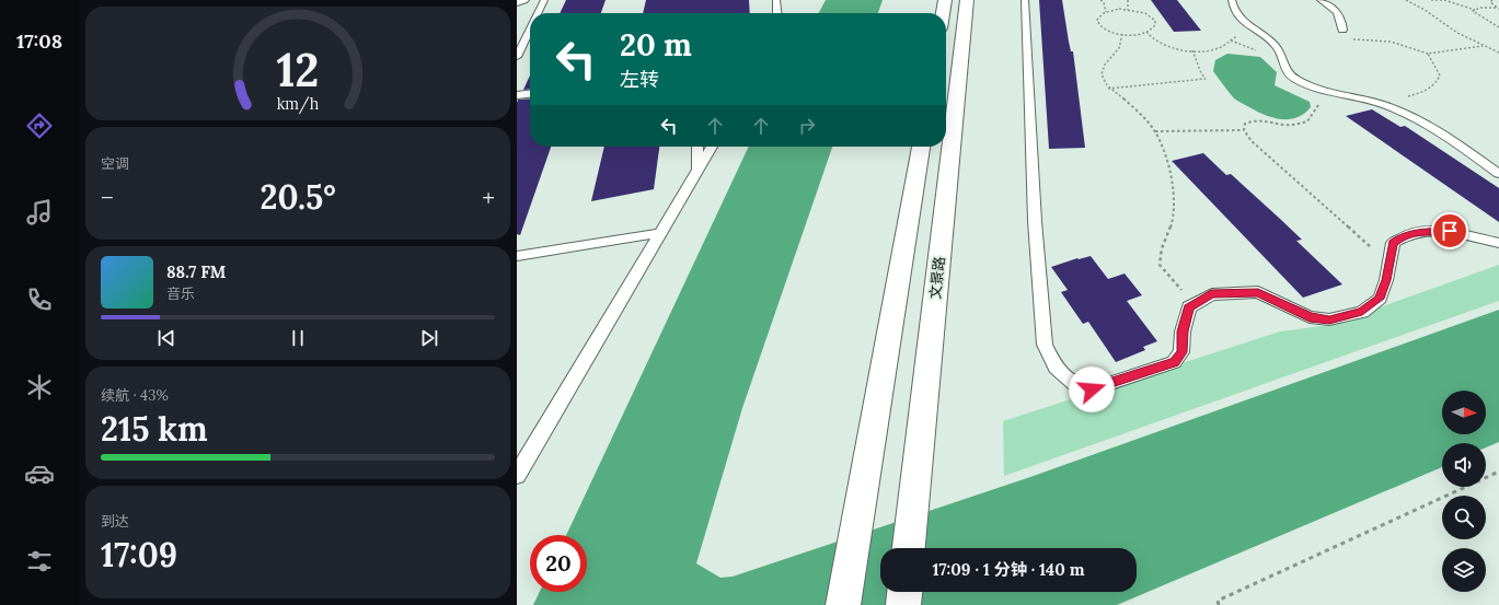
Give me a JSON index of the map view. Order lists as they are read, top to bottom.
{
  "streets": {
    "main road": ["文景路"]
  },
  "north": "right",
  "page": {
    "tabs": "17:08",
    "turn": ["20 m", "左转"],
    "tile": [
      "空调",
      ["续航 · 43%", "215 km"],
      ["到达", "17:09"]
    ],
    "heat": ["−", "20.5°", "+"],
    "song": ["88.7 FM", "音乐"],
    "limit": "20",
    "trip": "17:09 · 1 分钟 · 140 m",
    "gauge": ["12", "km/h"]
  }
}
